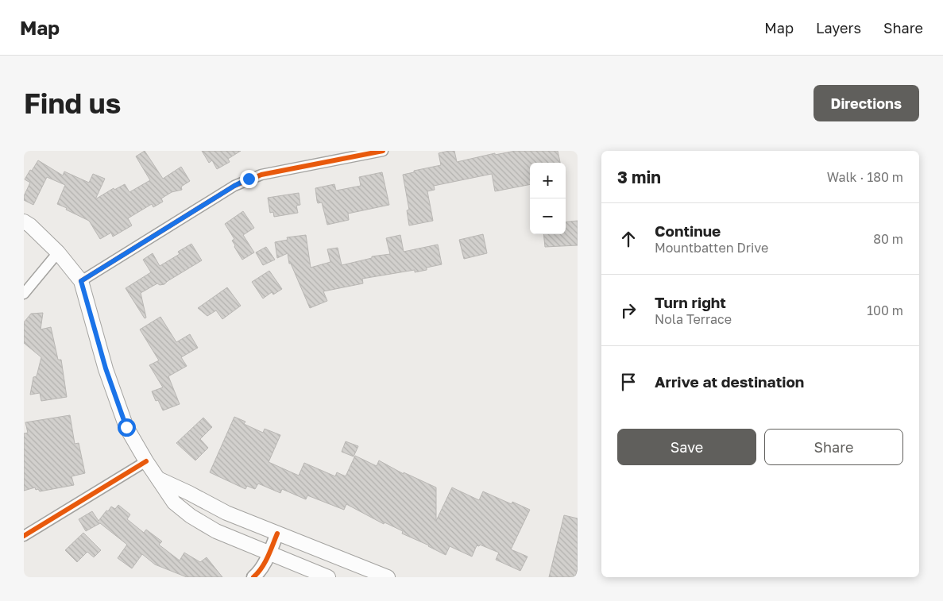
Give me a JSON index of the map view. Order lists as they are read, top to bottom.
{
  "page": {
    "header": "Map",
    "nav": ["Map", "Layers", "Share"],
    "buttons": [
      "Directions",
      ["Save", "Share"]
    ],
    "title": "Find us",
    "heading": ["3 min", "Walk · 180 m"],
    "map_buttons": ["+", "−"],
    "list": [
      ["Continue", "Mountbatten Drive", "80 m"],
      ["Turn right", "Nola Terrace", "100 m"],
      "Arrive at destination"
    ]
  }
}
